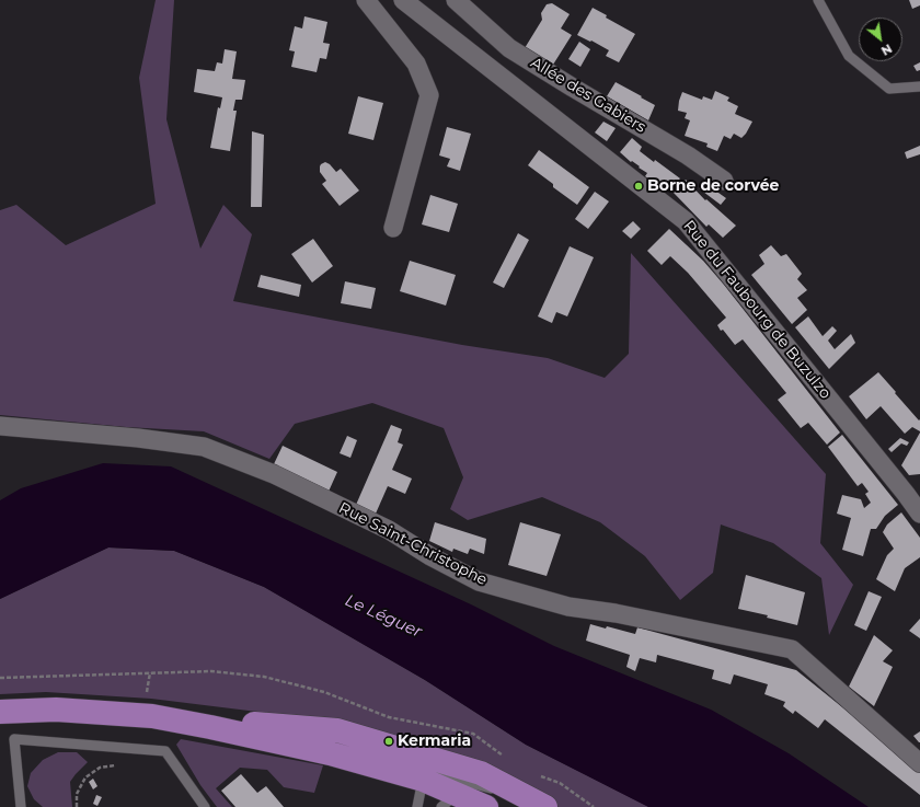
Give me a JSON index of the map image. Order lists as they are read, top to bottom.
{
  "streets": {
    "street": ["Allée des Gabiers", "Rue du Faubourg de Buzulzo", "Rue Saint-Christophe"]
  },
  "water": ["Le Léguer"],
  "places": ["Borne de corvée", "Kermaria"],
  "north": "bottom right"
}
